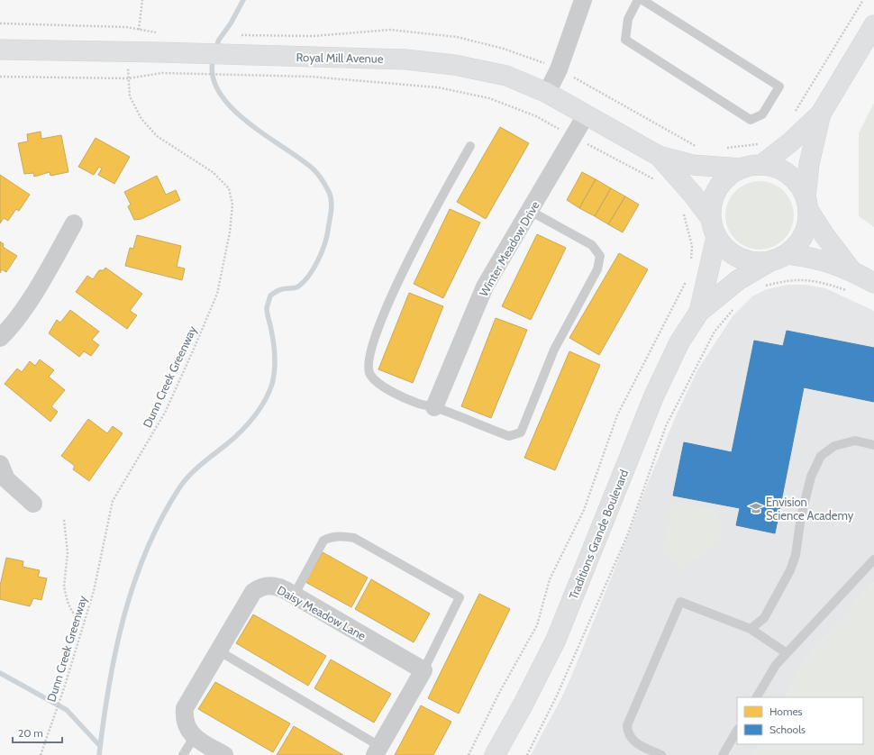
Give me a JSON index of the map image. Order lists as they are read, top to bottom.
{
  "streets": {
    "main road": ["Royal Mill Avenue", "Traditions Grande Boulevard"],
    "street": ["Winter Meadow Drive", "Daisy Meadow Lane"],
    "path": ["Dunn Creek Greenway"]
  },
  "crossings": [
    ["Royal Mill Avenue", "Winter Meadow Drive"],
    ["Royal Mill Avenue", "Traditions Grande Boulevard"]
  ],
  "places": {
    "school or university": ["Envision Science Academy"]
  },
  "legend": ["Homes", "Schools"],
  "scale_bar": "20 m"
}
